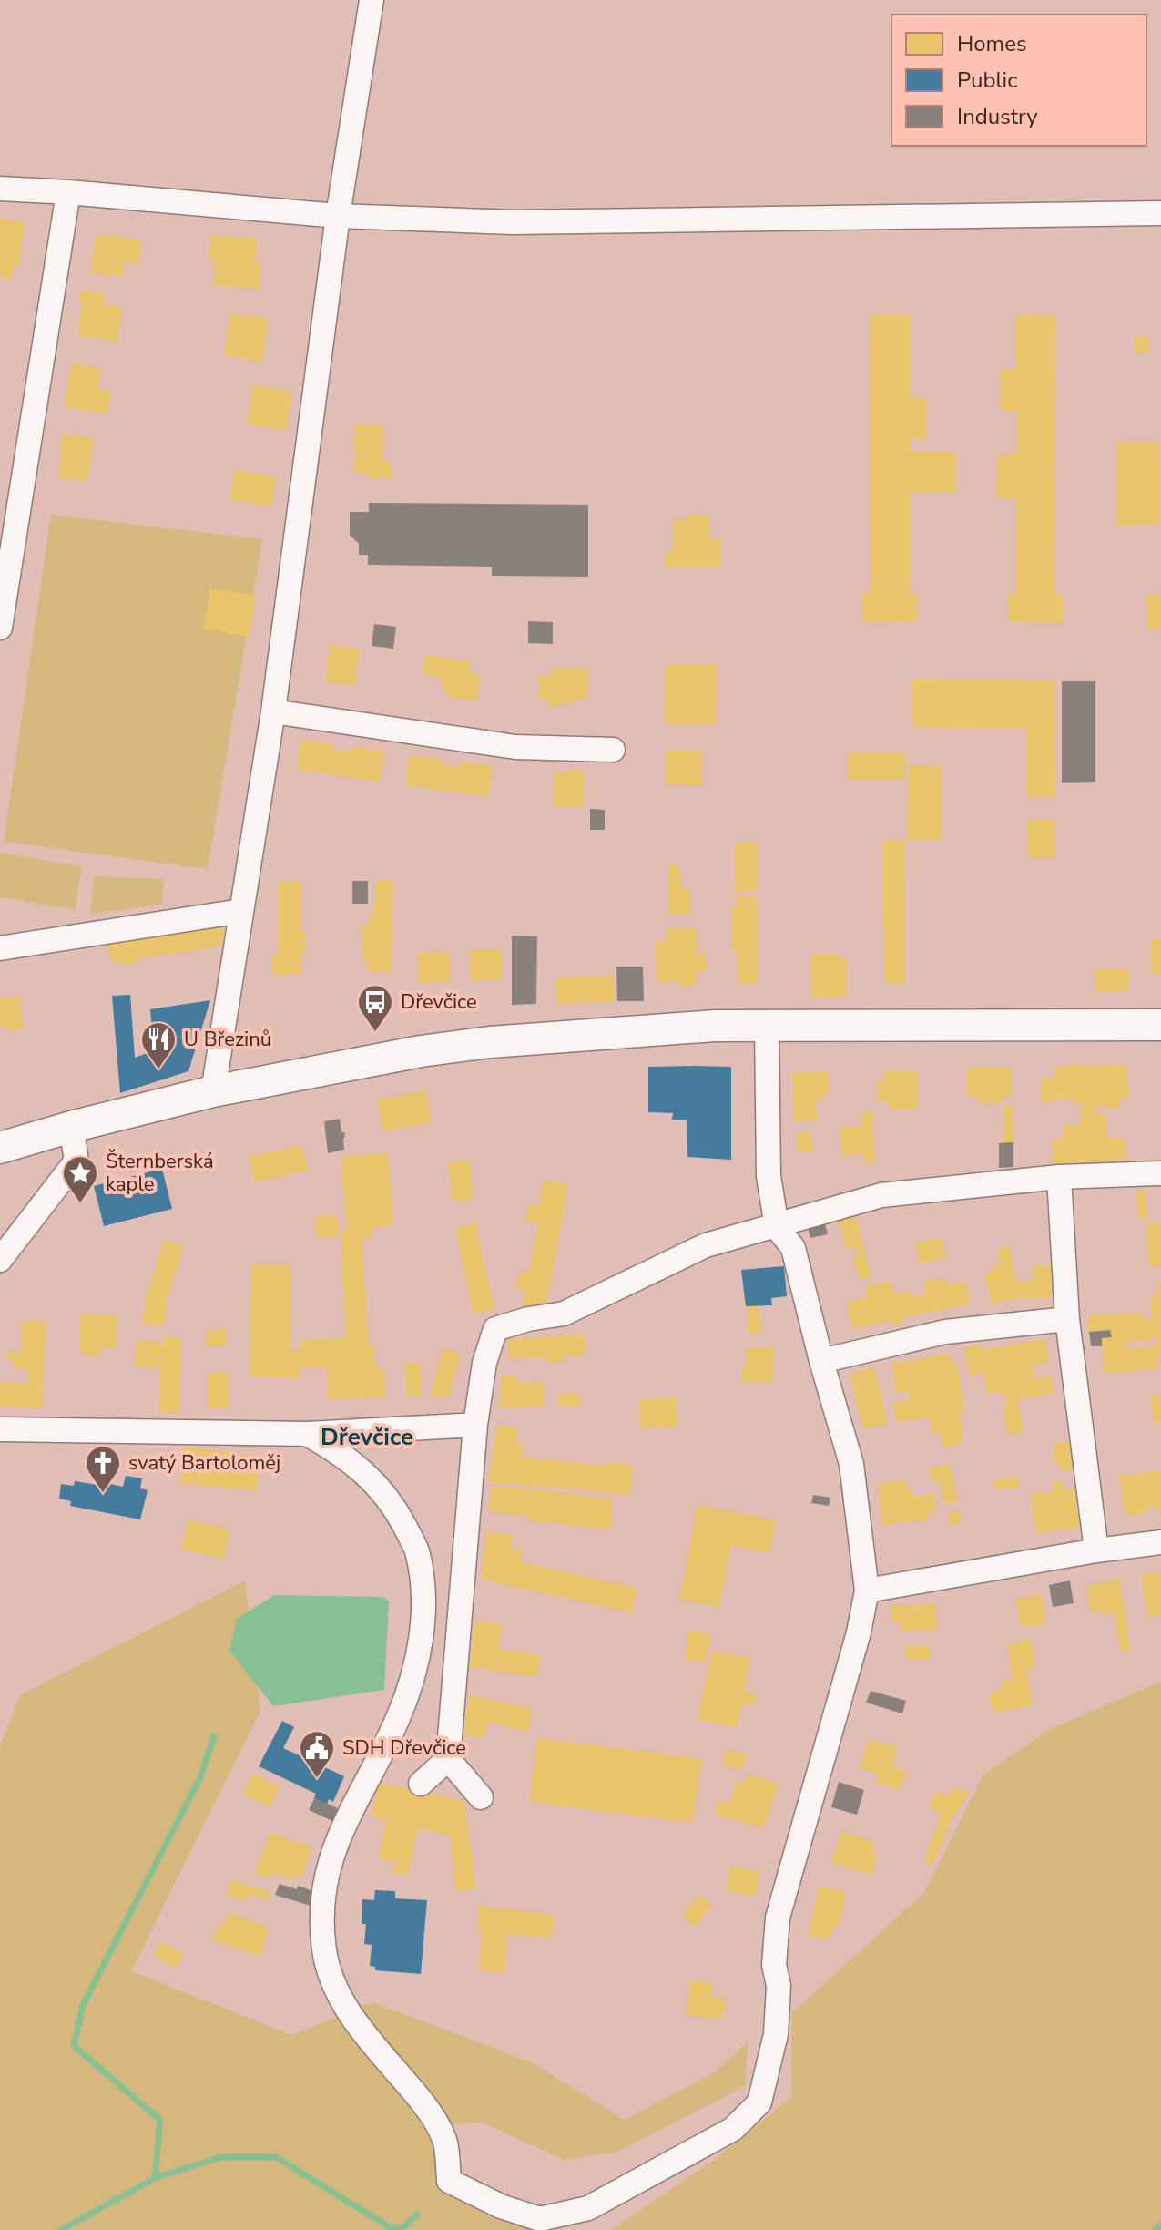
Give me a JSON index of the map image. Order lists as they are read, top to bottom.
{
  "districts": ["Dřevčice"],
  "places": {
    "bus stop": ["Dřevčice"],
    "restaurant": ["U Březinů"],
    "place": ["Šternberská kaple"],
    "church": ["svatý Bartoloměj"],
    "public building": ["SDH Dřevčice"]
  },
  "legend": ["Homes", "Public", "Industry"]
}
